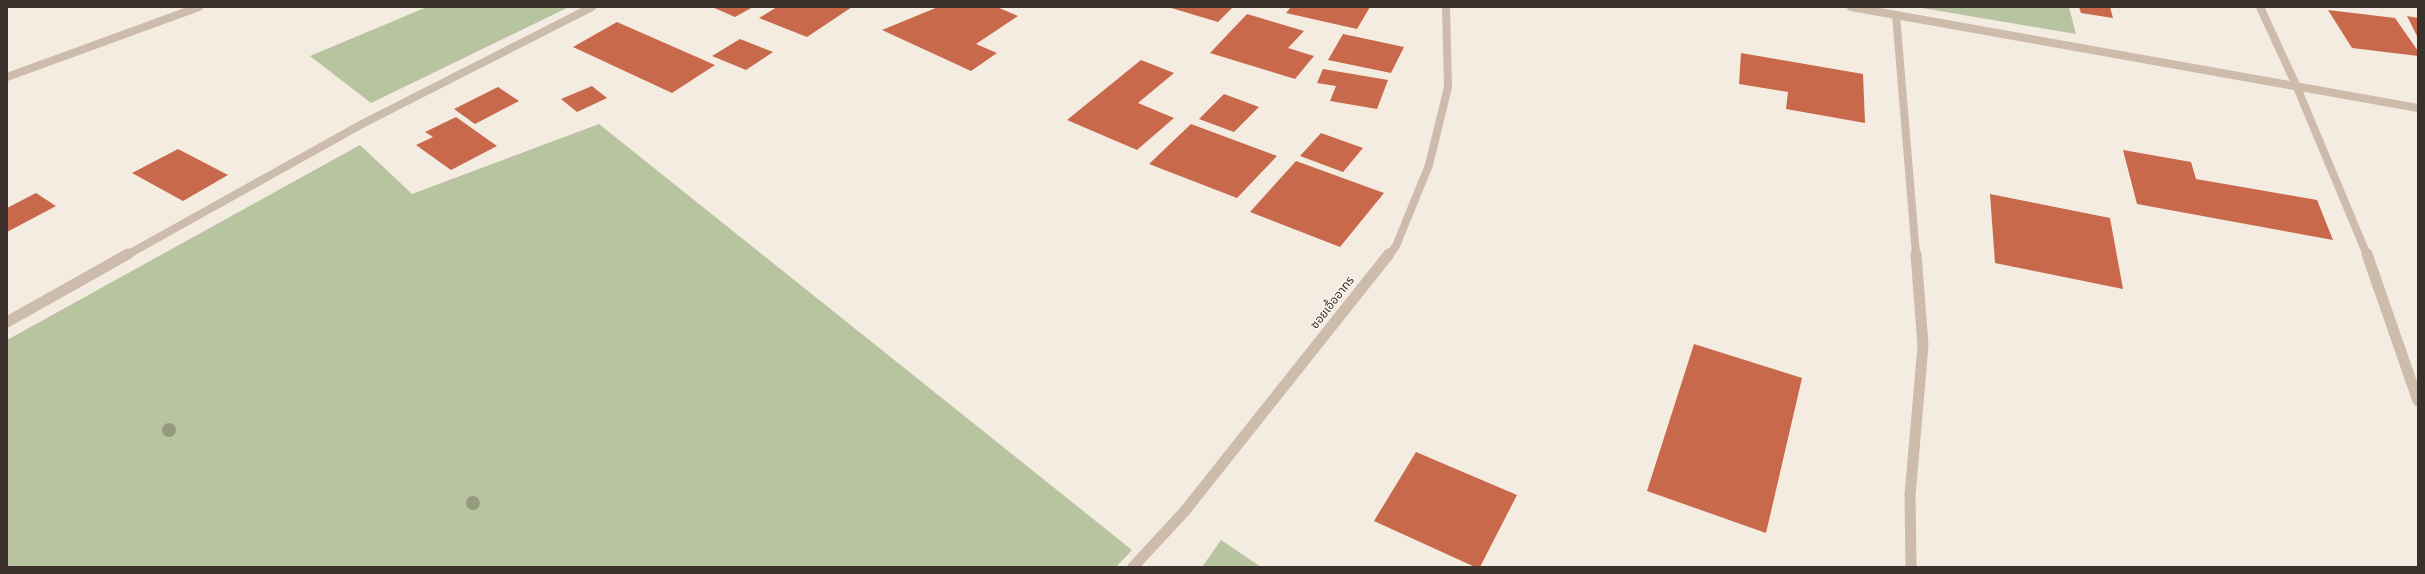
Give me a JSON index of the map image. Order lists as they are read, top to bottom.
{
  "streets": {
    "street": ["ซอยเอื้ออาทร"]
  }
}
